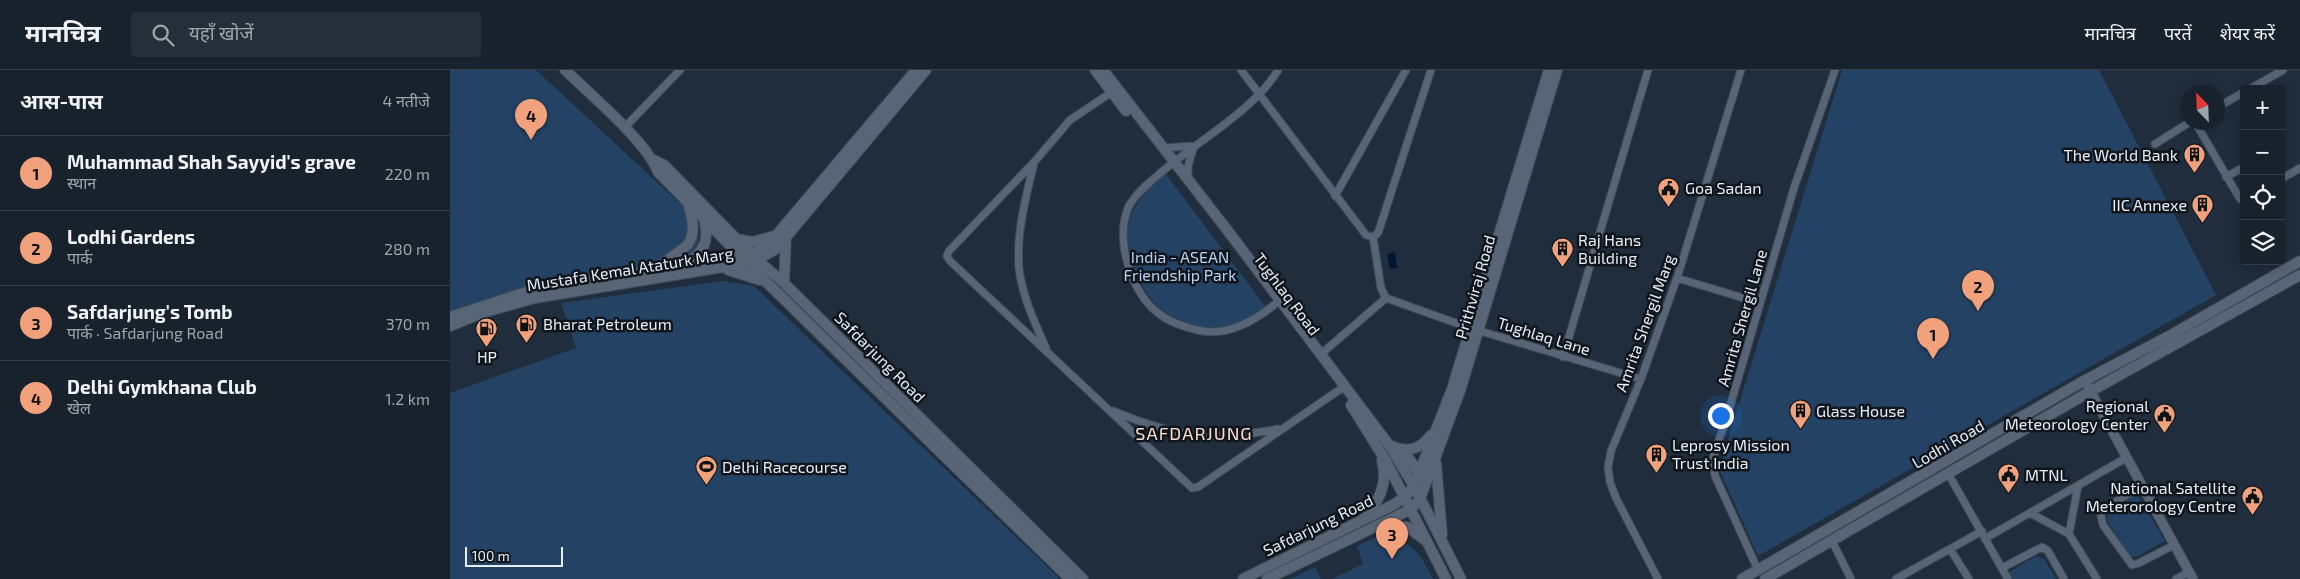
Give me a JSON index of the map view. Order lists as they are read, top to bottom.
{
  "streets": {
    "main road": [
      "Mustafa Kemal Ataturk Marg",
      "Prithviraj Road",
      "Tughlaq Road",
      "Safdarjung Road",
      "Lodhi Road"
    ],
    "street": ["Amrita Shergil Lane", "Amrita Shergil Marg", "Tughlaq Lane"]
  },
  "crossings": [
    ["Mustafa Kemal Ataturk Marg", "Safdarjung Road"],
    ["Prithviraj Road", "Tughlaq Road"],
    ["Prithviraj Road", "Tughlaq Lane"],
    ["Prithviraj Road", "Safdarjung Road"],
    ["Tughlaq Road", "Safdarjung Road"],
    ["Amrita Shergil Lane", "Lodhi Road"],
    ["Amrita Shergil Marg", "Tughlaq Lane"]
  ],
  "districts": ["SAFDARJUNG"],
  "parks": ["India - ASEAN Friendship Park"],
  "places": {
    "building": [
      "The World Bank",
      "IIC Annexe",
      "Raj Hans Building",
      "Glass House",
      "Leprosy Mission Trust India"
    ],
    "public building": [
      "Goa Sadan",
      "Regional Meteorology Center",
      "MTNL",
      "National Satellite Meterorology Centre"
    ],
    "fuel station": ["Bharat Petroleum", "HP"],
    "sports": ["Delhi Racecourse"]
  },
  "scale_bar": "100 m",
  "north": "top left",
  "page": {
    "header": "मानचित्र",
    "search": "यहाँ खोजें",
    "nav": ["मानचित्र", "परतें", "शेयर करें"],
    "heading": ["आस-पास", "4 नतीजे"],
    "map_buttons": ["+", "−"],
    "pins": [
      "4",
      "2",
      "1",
      "3"
    ],
    "list": [
      {
        "mark": "1",
        "name": "Muhammad Shah Sayyid's grave",
        "note": "स्थान",
        "value": "220 m"
      },
      {
        "mark": "2",
        "name": "Lodhi Gardens",
        "note": "पार्क",
        "value": "280 m"
      },
      {
        "mark": "3",
        "name": "Safdarjung's Tomb",
        "note": "पार्क · Safdarjung Road",
        "value": "370 m"
      },
      {
        "mark": "4",
        "name": "Delhi Gymkhana Club",
        "note": "खेल",
        "value": "1.2 km"
      }
    ],
    "scale": "100 m"
  }
}
